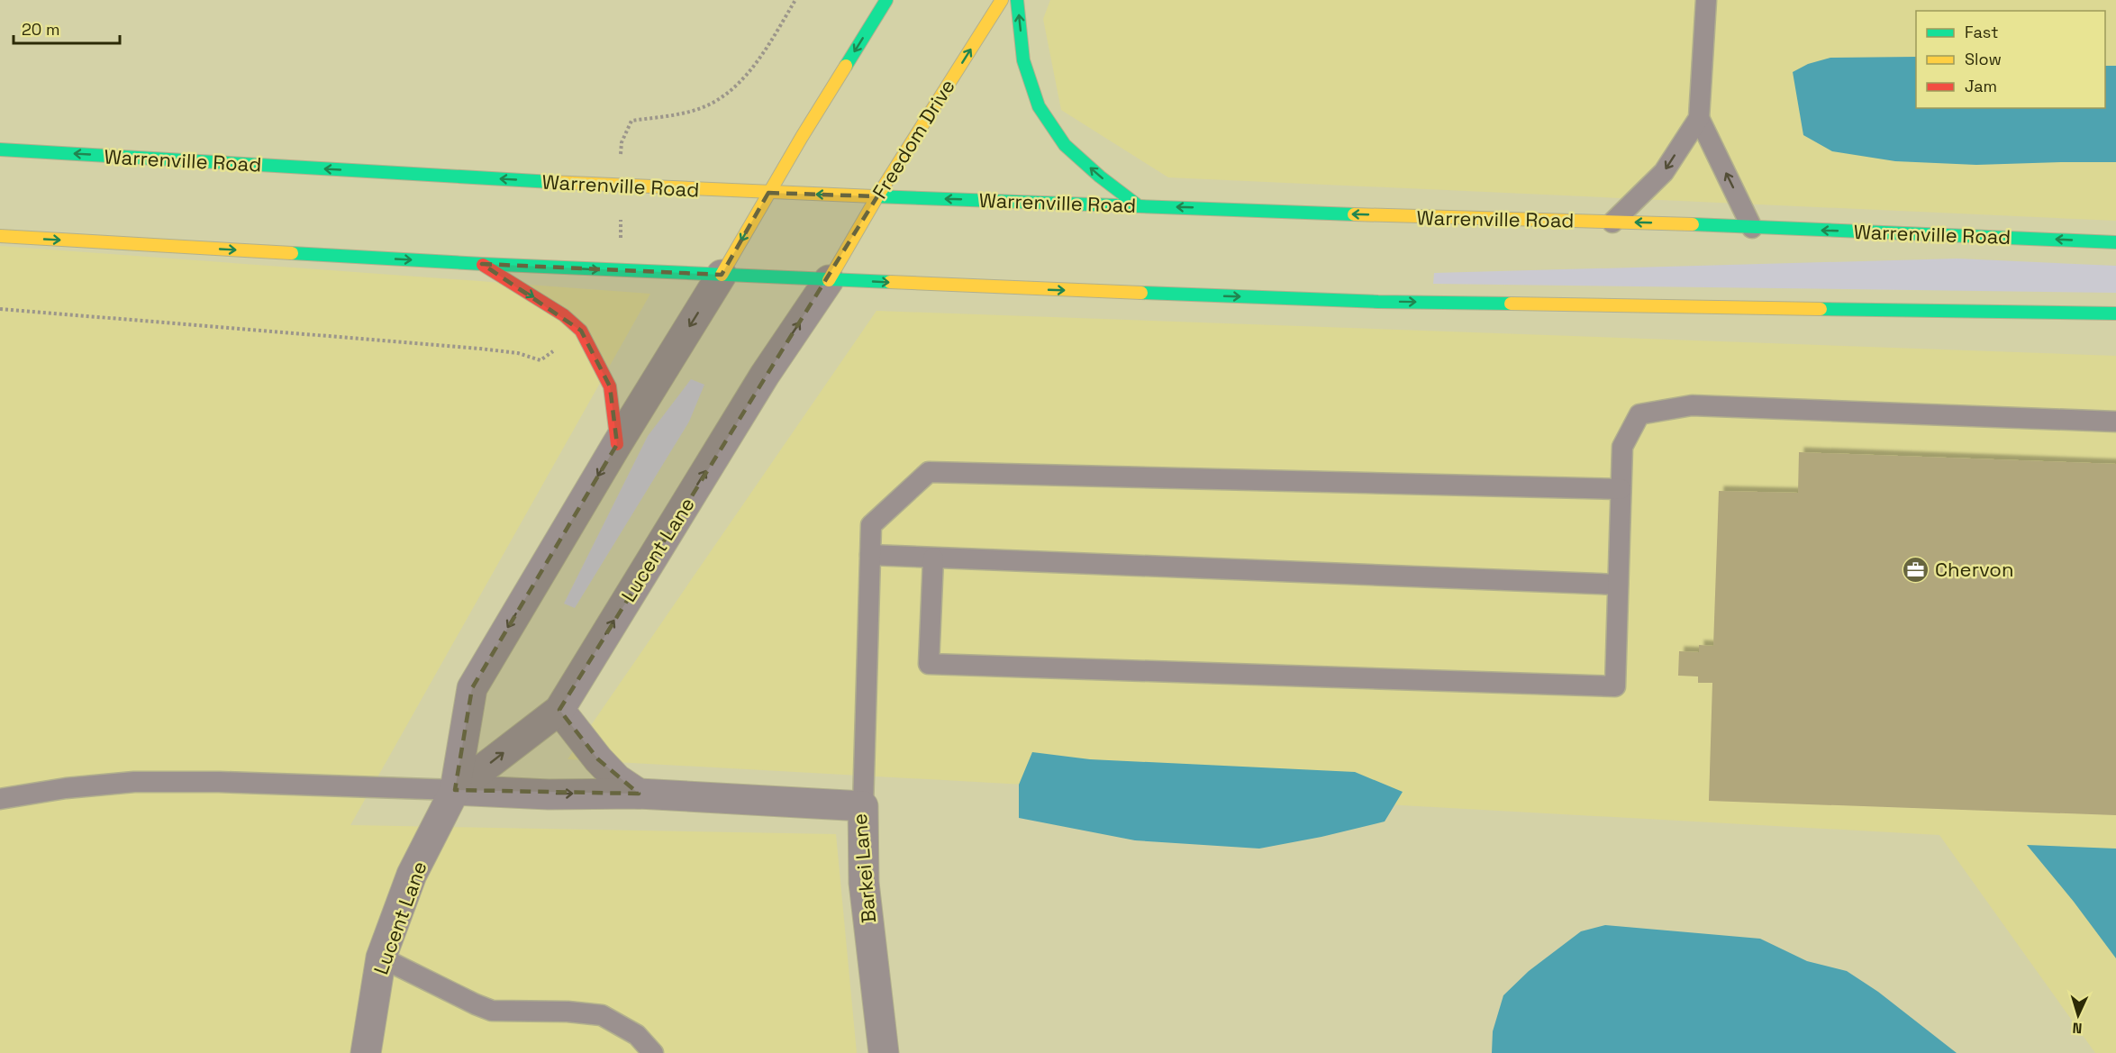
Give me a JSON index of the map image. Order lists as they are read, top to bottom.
{
  "streets": {
    "main road": ["Freedom Drive", "Warrenville Road"],
    "street": ["Lucent Lane", "Barkei Lane"]
  },
  "crossings": [
    ["Freedom Drive", "Warrenville Road"],
    ["Freedom Drive", "Lucent Lane"],
    ["Lucent Lane", "Barkei Lane"]
  ],
  "places": {
    "office": ["Chervon"]
  },
  "legend": ["Fast", "Slow", "Jam"],
  "scale_bar": "20 m",
  "north": "bottom"
}
